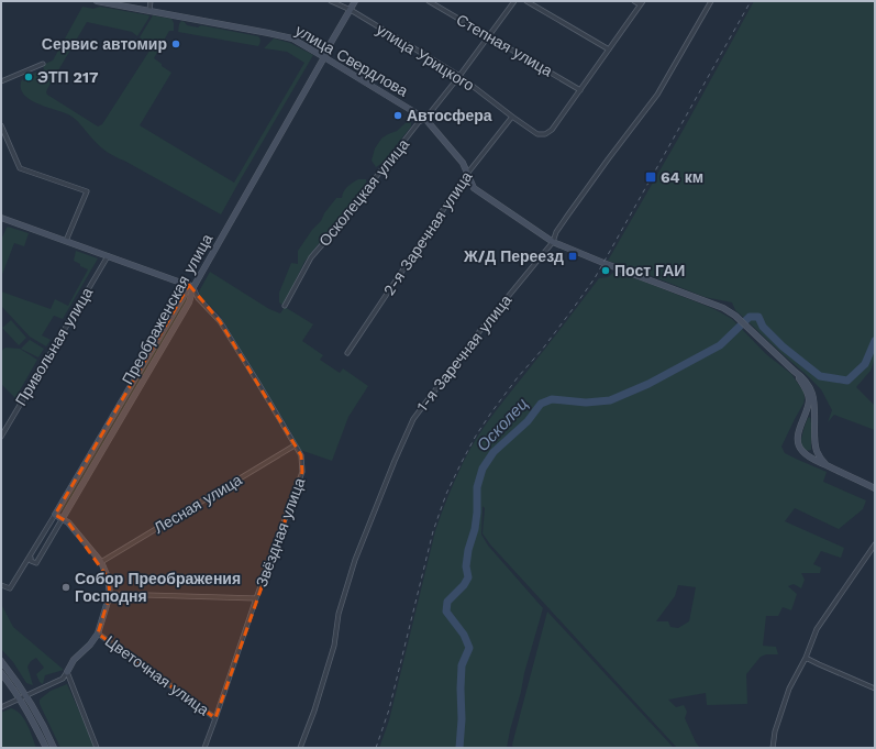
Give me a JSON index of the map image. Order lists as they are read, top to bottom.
{
  "streets": {
    "main road": ["улица Свердлова", "Преображенская улица"],
    "street": [
      "Степная улица",
      "улица Урицкого",
      "Осколецкая улица",
      "2-я Заречная улица",
      "Привольная улица",
      "1-я Заречная улица",
      "Лесная улица",
      "Звёздная улица",
      "Цветочная улица"
    ]
  },
  "crossings": [
    ["Степная улица", "улица Урицкого"],
    ["Степная улица", "Осколецкая улица"],
    ["улица Урицкого", "Осколецкая улица"],
    ["улица Урицкого", "2-я Заречная улица"],
    ["улица Урицкого", "Преображенская улица"],
    ["улица Свердлова", "Осколецкая улица"],
    ["улица Свердлова", "2-я Заречная улица"],
    ["улица Свердлова", "Преображенская улица"],
    ["улица Свердлова", "1-я Заречная улица"],
    ["Преображенская улица", "Звёздная улица"],
    ["Лесная улица", "Звёздная улица"],
    ["Звёздная улица", "Цветочная улица"]
  ],
  "water": ["Осколец"],
  "places": {
    "other": [
      "Сервис автомир",
      "ЭТП 217",
      "Автосфера",
      "Пост ГАИ",
      "Собор Преображения Господня"
    ],
    "transit": ["64 км", "Ж/Д Переезд"]
  }
}
